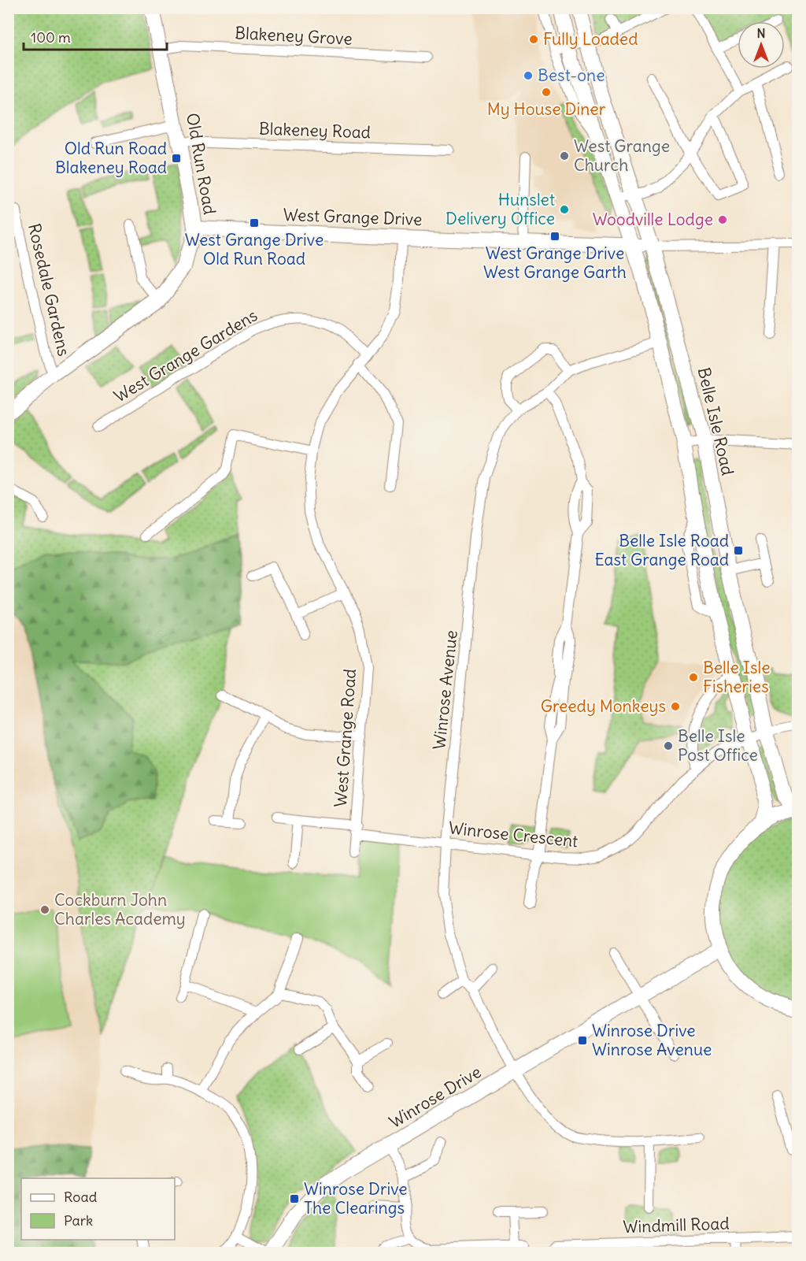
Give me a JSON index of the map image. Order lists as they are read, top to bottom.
{
  "streets": {
    "street": [
      "Blakeney Grove",
      "Blakeney Road",
      "Old Run Road",
      "West Grange Drive",
      "Rosedale Gardens",
      "West Grange Gardens",
      "Belle Isle Road",
      "Winrose Avenue",
      "West Grange Road",
      "Winrose Crescent",
      "Winrose Drive",
      "Windmill Road"
    ]
  },
  "crossings": [
    ["Blakeney Grove", "Old Run Road"],
    ["Blakeney Road", "Old Run Road"],
    ["Old Run Road", "West Grange Drive"],
    ["Old Run Road", "Rosedale Gardens"],
    ["West Grange Drive", "Belle Isle Road"],
    ["West Grange Drive", "West Grange Road"],
    ["West Grange Gardens", "West Grange Road"],
    ["Belle Isle Road", "Winrose Crescent"],
    ["Winrose Avenue", "Winrose Crescent"],
    ["West Grange Road", "Winrose Crescent"]
  ],
  "places": {
    "other": [
      "Fully Loaded",
      "Best-one",
      "My House Diner",
      "West Grange Church",
      "Hunslet Delivery Office",
      "Woodville Lodge",
      "Belle Isle Fisheries",
      "Greedy Monkeys",
      "Belle Isle Post Office",
      "Cockburn John Charles Academy"
    ],
    "transit": [
      "Old Run Road Blakeney Road",
      "West Grange Drive Old Run Road",
      "West Grange Drive West Grange Garth",
      "Belle Isle Road East Grange Road",
      "Winrose Drive Winrose Avenue",
      "Winrose Drive The Clearings"
    ]
  },
  "legend": ["Road", "Park"],
  "scale_bar": "100 m",
  "north": "top"
}
